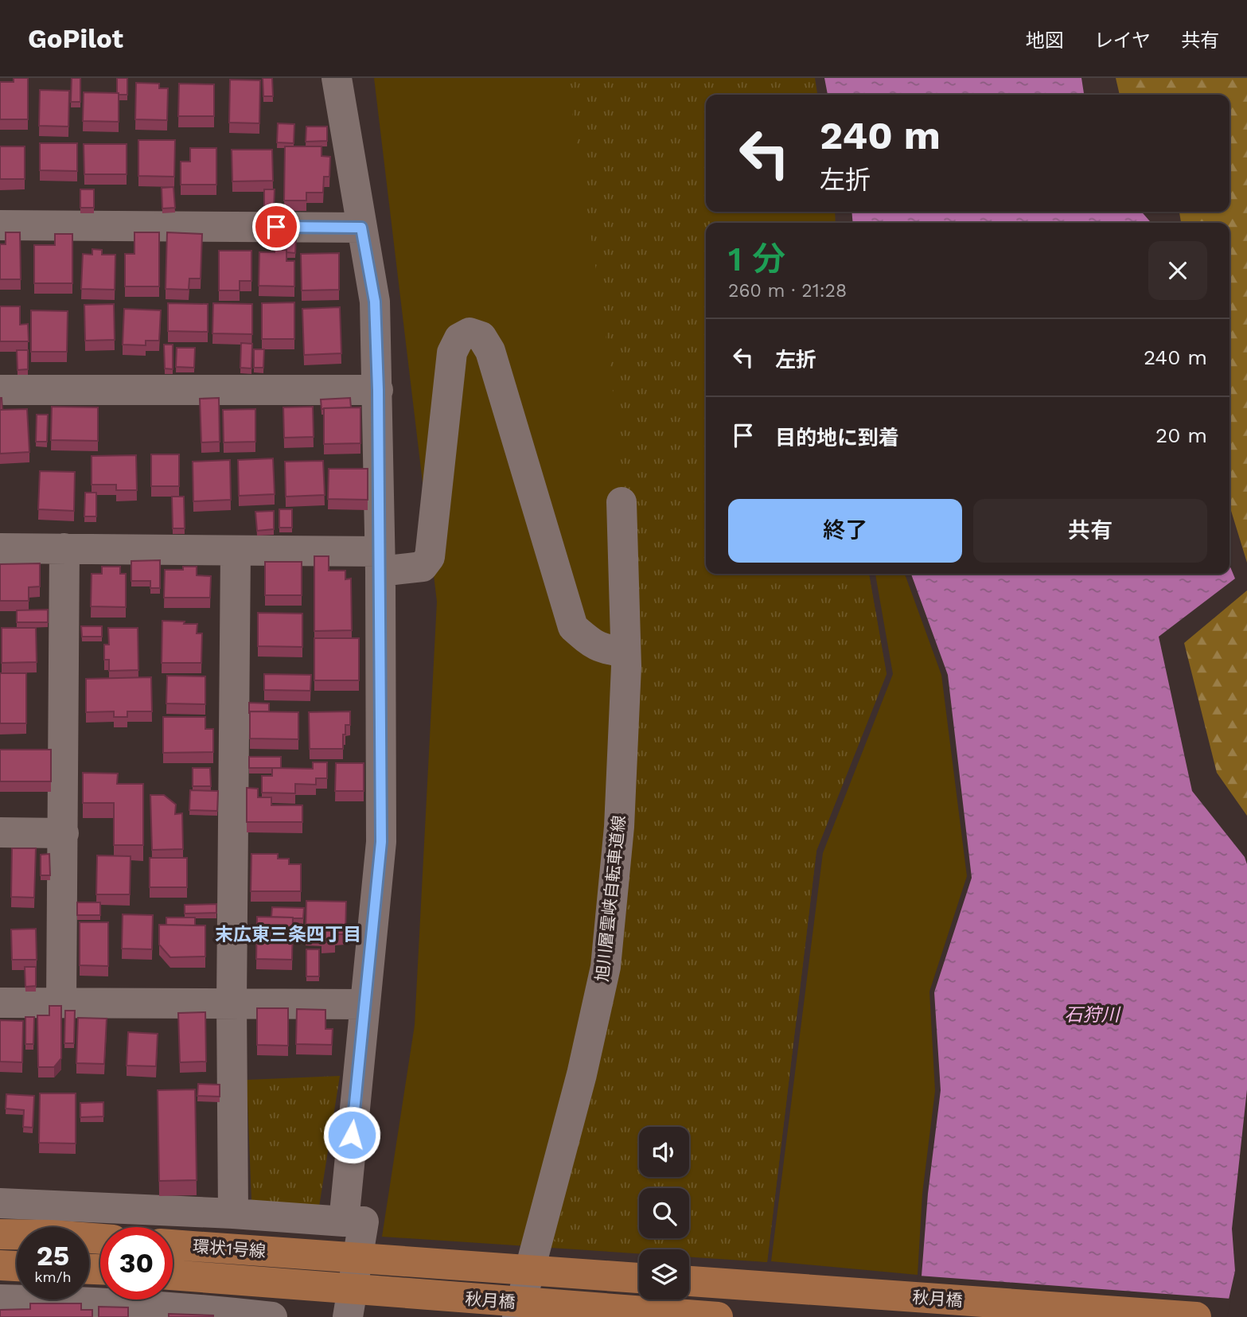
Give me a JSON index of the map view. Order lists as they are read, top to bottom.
{
  "streets": {
    "main road": ["環状1号線", "秋月橋"],
    "street": ["旭川層雲峡自転車道線"]
  },
  "crossings": [
    ["環状1号線", "秋月橋"]
  ],
  "districts": ["末広東三条四丁目"],
  "water": ["石狩川"],
  "page": {
    "header": "GoPilot",
    "nav": ["地図", "レイヤ", "共有"],
    "turn": ["240 m", "左折"],
    "heading": ["1 分", "260 m · 21:28"],
    "list": [
      {
        "name": "左折",
        "value": "240 m"
      },
      {
        "name": "目的地に到着",
        "value": "20 m"
      }
    ],
    "buttons": ["終了", "共有"],
    "speed": "25 km/h",
    "limit": "30"
  }
}
